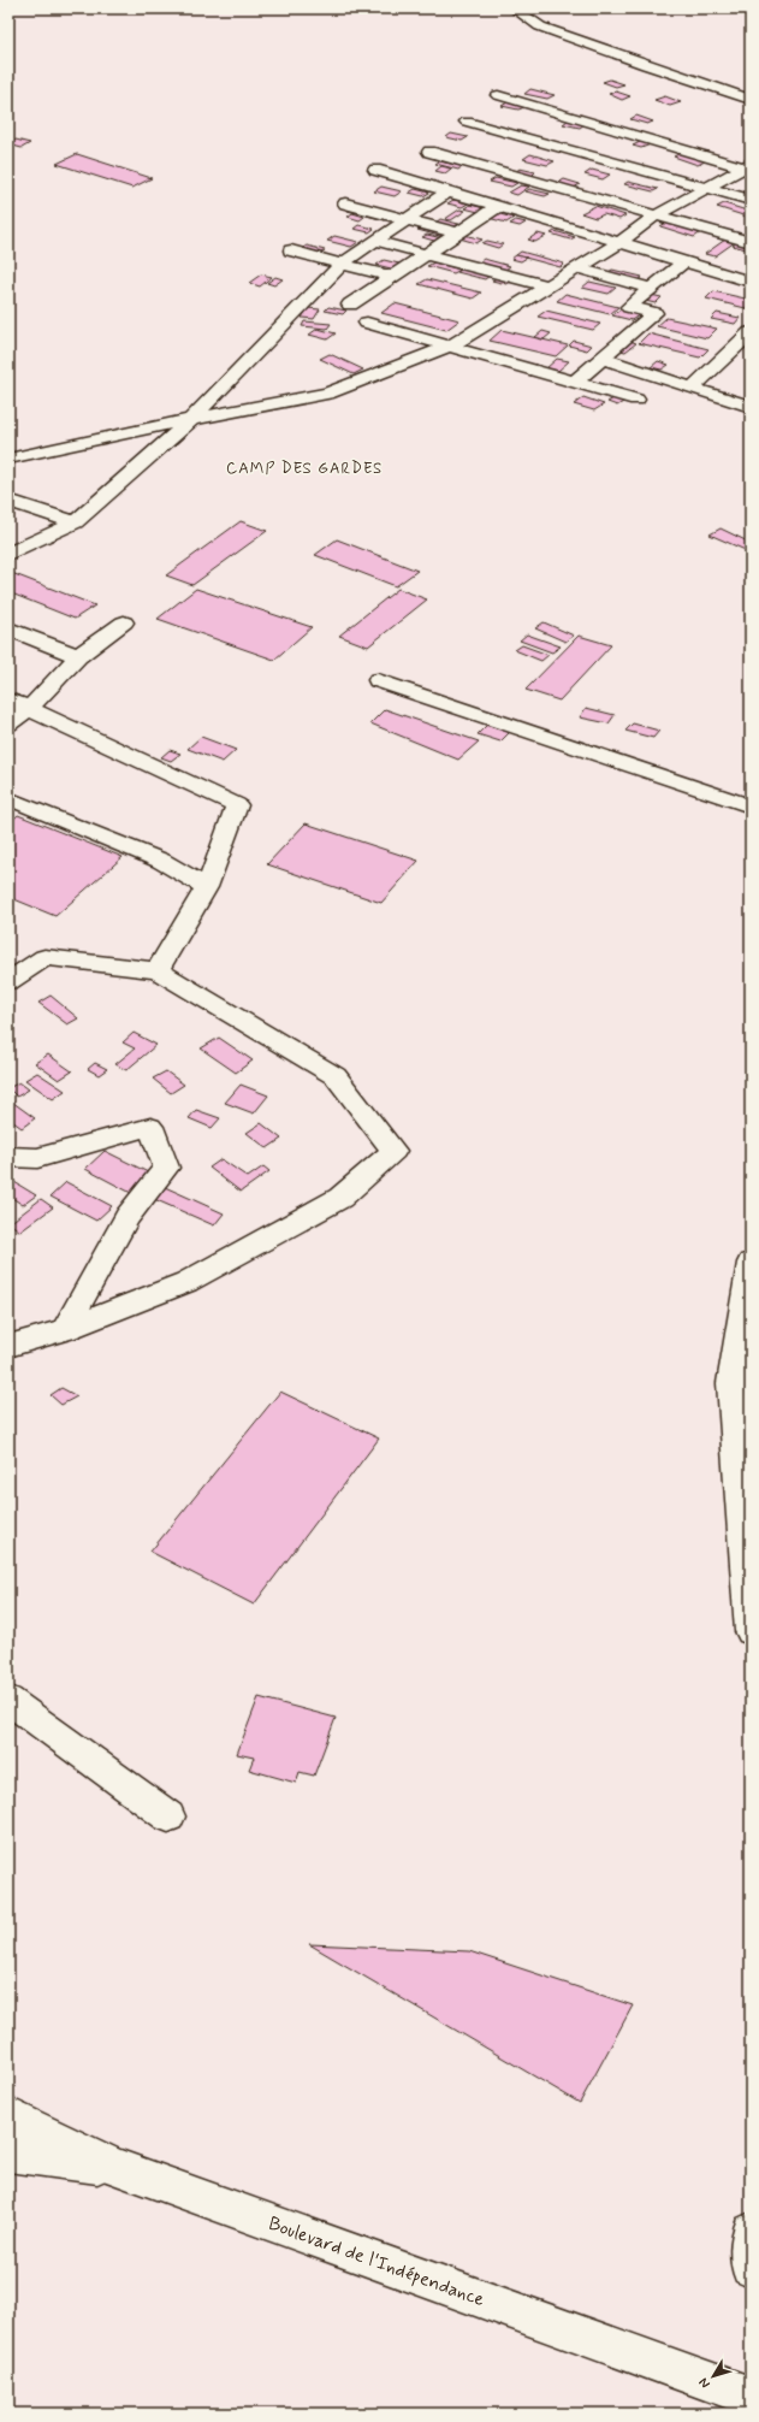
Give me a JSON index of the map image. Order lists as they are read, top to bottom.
{
  "streets": {
    "main road": ["Boulevard de l'Indépendance"]
  },
  "districts": ["CAMP DES GARDES"],
  "north": "bottom left"
}
